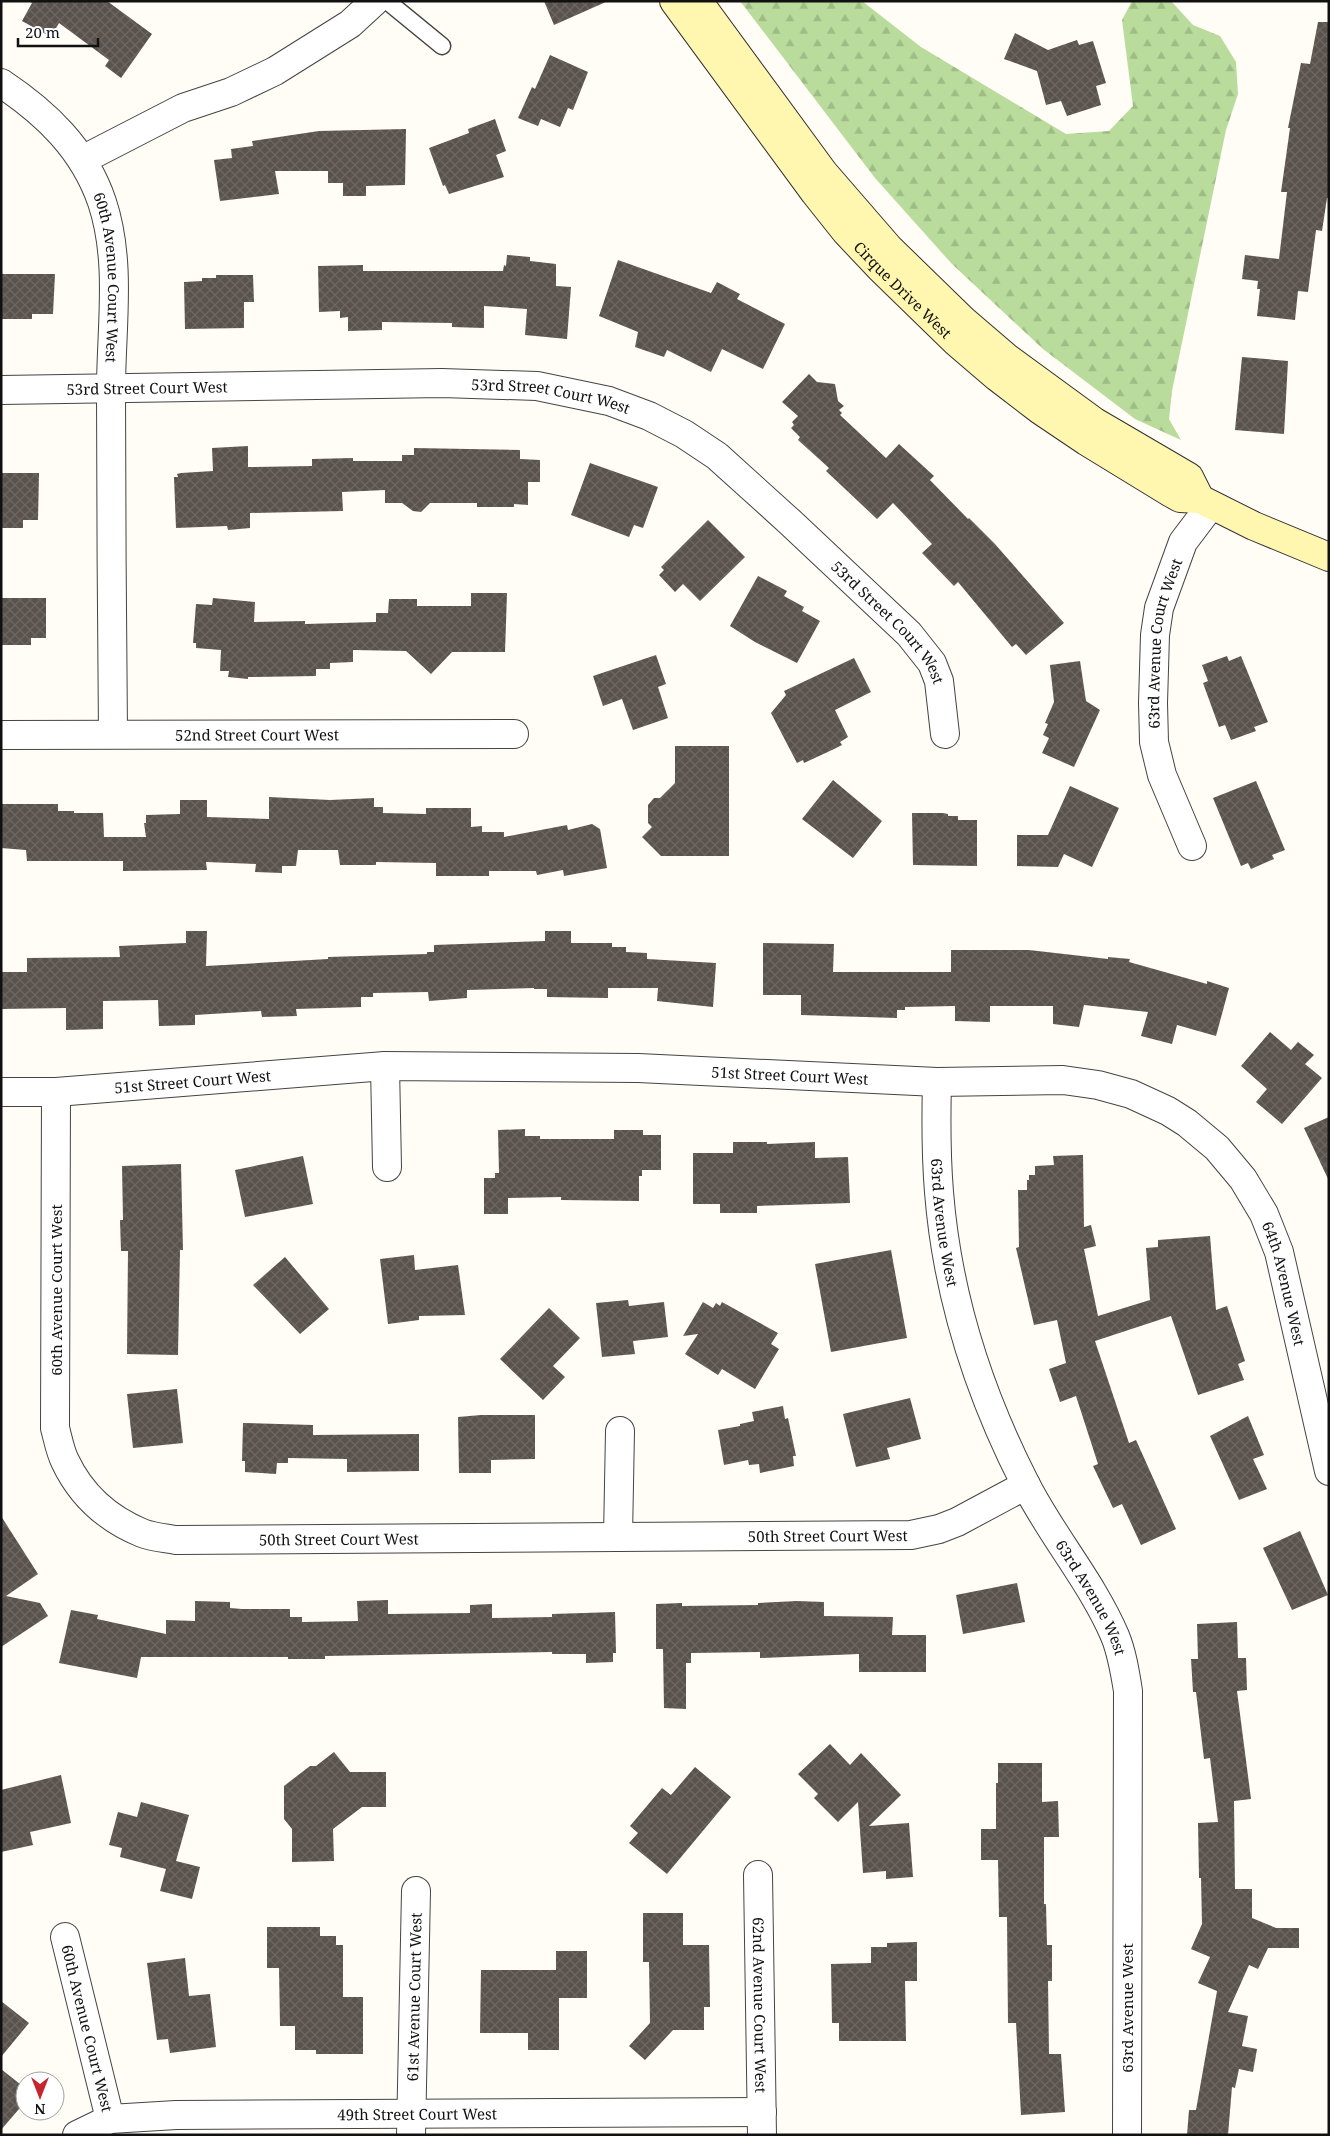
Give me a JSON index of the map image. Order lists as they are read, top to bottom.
{
  "streets": {
    "main road": ["Cirque Drive West"],
    "street": [
      "60th Avenue Court West",
      "53rd Street Court West",
      "63rd Avenue Court West",
      "52nd Street Court West",
      "51st Street Court West",
      "63rd Avenue West",
      "64th Avenue West",
      "50th Street Court West",
      "61st Avenue Court West",
      "62nd Avenue Court West",
      "49th Street Court West"
    ]
  },
  "crossings": [
    ["60th Avenue Court West", "53rd Street Court West"],
    ["60th Avenue Court West", "52nd Street Court West"],
    ["60th Avenue Court West", "51st Street Court West"],
    ["60th Avenue Court West", "50th Street Court West"],
    ["60th Avenue Court West", "49th Street Court West"],
    ["Cirque Drive West", "63rd Avenue Court West"],
    ["51st Street Court West", "63rd Avenue West"],
    ["51st Street Court West", "64th Avenue West"],
    ["63rd Avenue West", "50th Street Court West"],
    ["61st Avenue Court West", "49th Street Court West"],
    ["62nd Avenue Court West", "49th Street Court West"]
  ],
  "scale_bar": "20 m",
  "north": "bottom"
}
